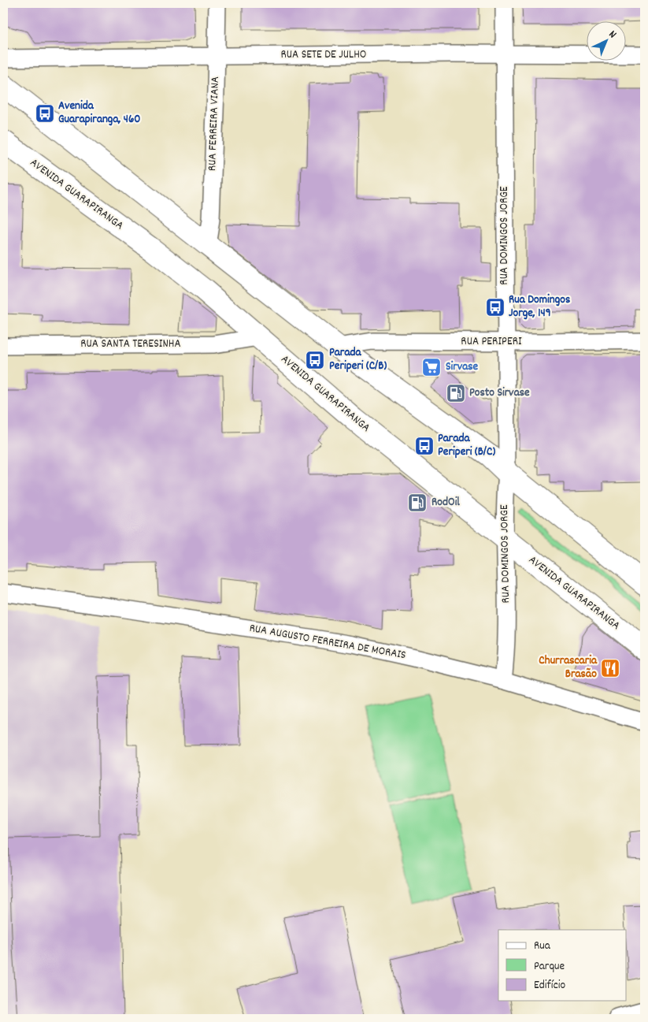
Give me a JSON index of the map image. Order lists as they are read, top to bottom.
{
  "streets": {
    "main road": ["AVENIDA GUARAPIRANGA"],
    "street": [
      "RUA SETE DE JULHO",
      "RUA FERREIRA VIANA",
      "RUA DOMINGOS JORGE",
      "RUA PERIPERI",
      "RUA SANTA TERESINHA",
      "RUA AUGUSTO FERREIRA DE MORAIS"
    ]
  },
  "crossings": [
    ["RUA SETE DE JULHO", "RUA FERREIRA VIANA"],
    ["RUA SETE DE JULHO", "RUA DOMINGOS JORGE"],
    ["AVENIDA GUARAPIRANGA", "RUA DOMINGOS JORGE"],
    ["AVENIDA GUARAPIRANGA", "RUA SANTA TERESINHA"],
    ["RUA DOMINGOS JORGE", "RUA PERIPERI"],
    ["RUA DOMINGOS JORGE", "RUA AUGUSTO FERREIRA DE MORAIS"]
  ],
  "places": {
    "bus stop": [
      "Avenida Guarapiranga, 460",
      "Rua Domingos Jorge, 149",
      "Parada Periperi (C/B)",
      "Parada Periperi (B/C)"
    ],
    "supermarket": ["Sirvase"],
    "fuel station": ["Posto Sirvase", "RodOil"],
    "restaurant": ["Churrascaria Brasão"]
  },
  "legend": ["Rua", "Parque", "Edifício"],
  "north": "top right"
}
